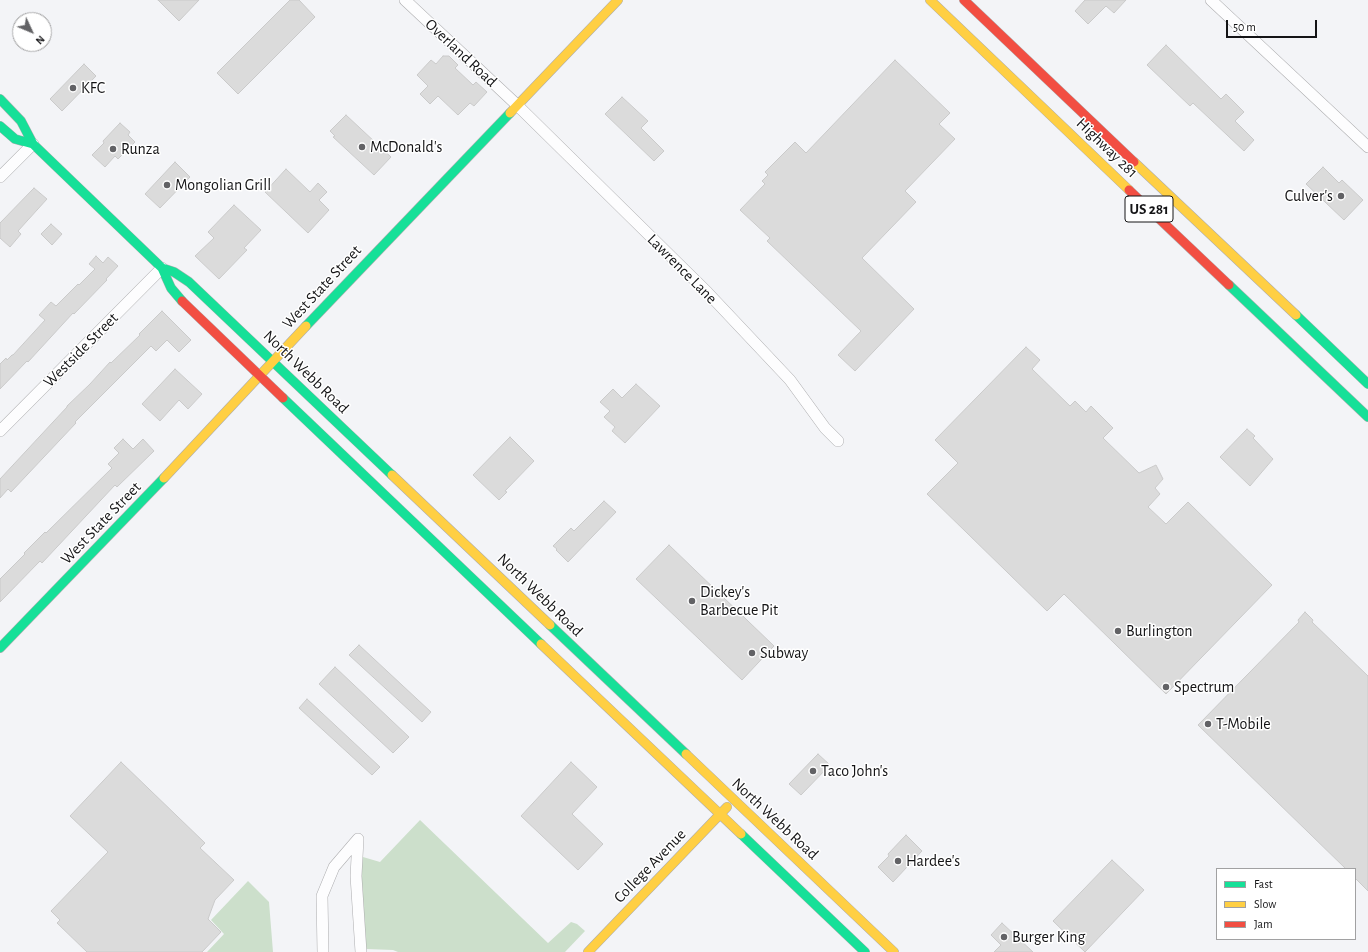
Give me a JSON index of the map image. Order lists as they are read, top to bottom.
{
  "streets": {
    "main road": [
      "Highway 281",
      "US 281",
      "West State Street",
      "North Webb Road",
      "College Avenue"
    ],
    "street": ["Overland Road", "Lawrence Lane", "Westside Street"]
  },
  "crossings": [
    ["Overland Road", "Lawrence Lane"],
    ["Overland Road", "West State Street"],
    ["Lawrence Lane", "West State Street"],
    ["West State Street", "North Webb Road"],
    ["Westside Street", "North Webb Road"],
    ["North Webb Road", "College Avenue"]
  ],
  "places": [
    "KFC",
    "McDonald's",
    "Runza",
    "Mongolian Grill",
    "Culver's",
    "Dickey's Barbecue Pit",
    "Burlington",
    "Subway",
    "Spectrum",
    "T-Mobile",
    "Taco John's",
    "Hardee's",
    "Burger King"
  ],
  "legend": ["Fast", "Slow", "Jam"],
  "scale_bar": "50 m",
  "north": "bottom right"
}
